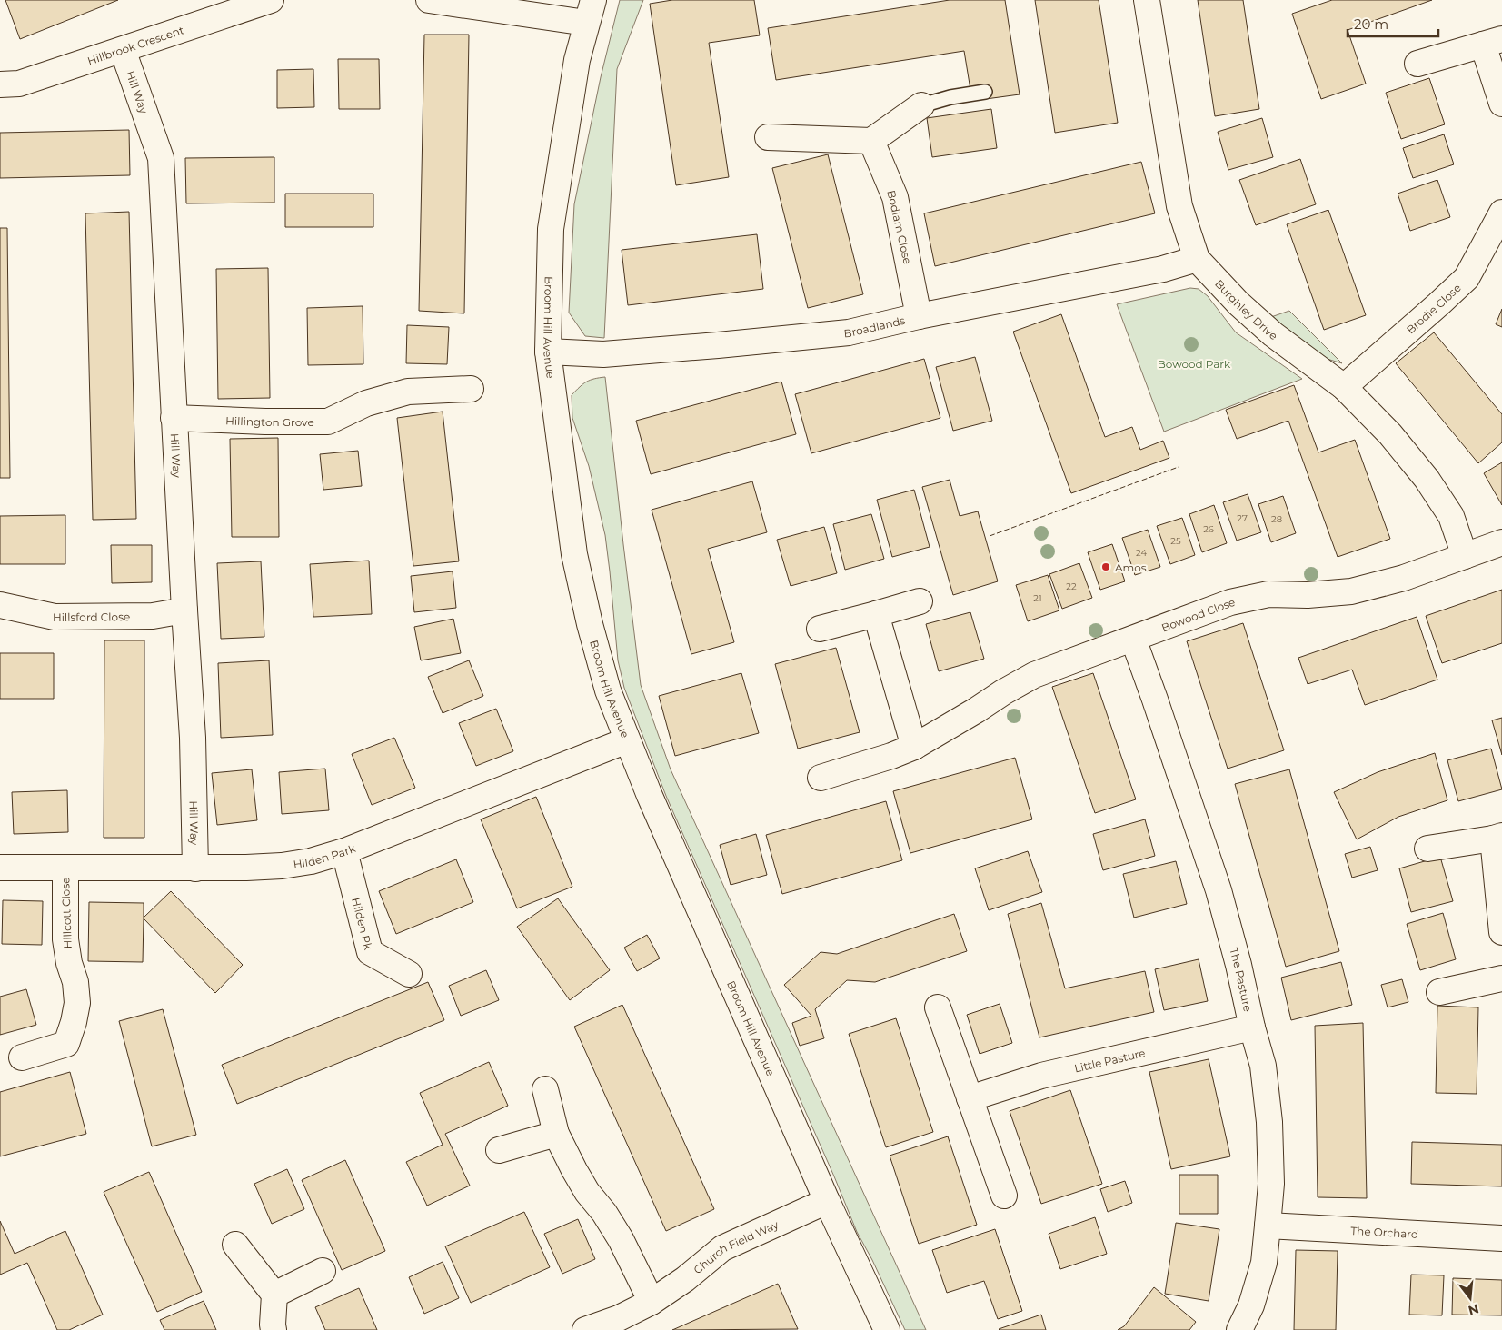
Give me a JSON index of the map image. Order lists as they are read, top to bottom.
{
  "streets": {
    "street": [
      "Hillbrook Crescent",
      "Hill Way",
      "Bodiam Close",
      "Brodie Close",
      "Burghley Drive",
      "Broadlands",
      "Broom Hill Avenue",
      "Hillington Grove",
      "Hillsford Close",
      "Bowood Close",
      "Hilden Park",
      "Hillcott Close",
      "Hilden Pk",
      "The Pasture",
      "Little Pasture",
      "The Orchard",
      "Church Field Way"
    ]
  },
  "crossings": [
    ["Hillbrook Crescent", "Hill Way"],
    ["Hill Way", "Hillington Grove"],
    ["Hill Way", "Hillsford Close"],
    ["Hill Way", "Hilden Park"],
    ["Bodiam Close", "Broadlands"],
    ["Brodie Close", "Burghley Drive"],
    ["Burghley Drive", "Broadlands"],
    ["Burghley Drive", "Bowood Close"],
    ["Broadlands", "Broom Hill Avenue"],
    ["Broom Hill Avenue", "Hilden Park"],
    ["Broom Hill Avenue", "Church Field Way"],
    ["Bowood Close", "The Pasture"],
    ["Hilden Park", "Hillcott Close"],
    ["Hilden Park", "Hilden Pk"],
    ["The Pasture", "Little Pasture"],
    ["The Pasture", "The Orchard"]
  ],
  "parks": ["Bowood Park"],
  "places": ["Amos"],
  "house_numbers": [
    "27",
    "28",
    "26",
    "25",
    "24",
    "22",
    "21"
  ],
  "scale_bar": "20 m",
  "north": "bottom"
}
